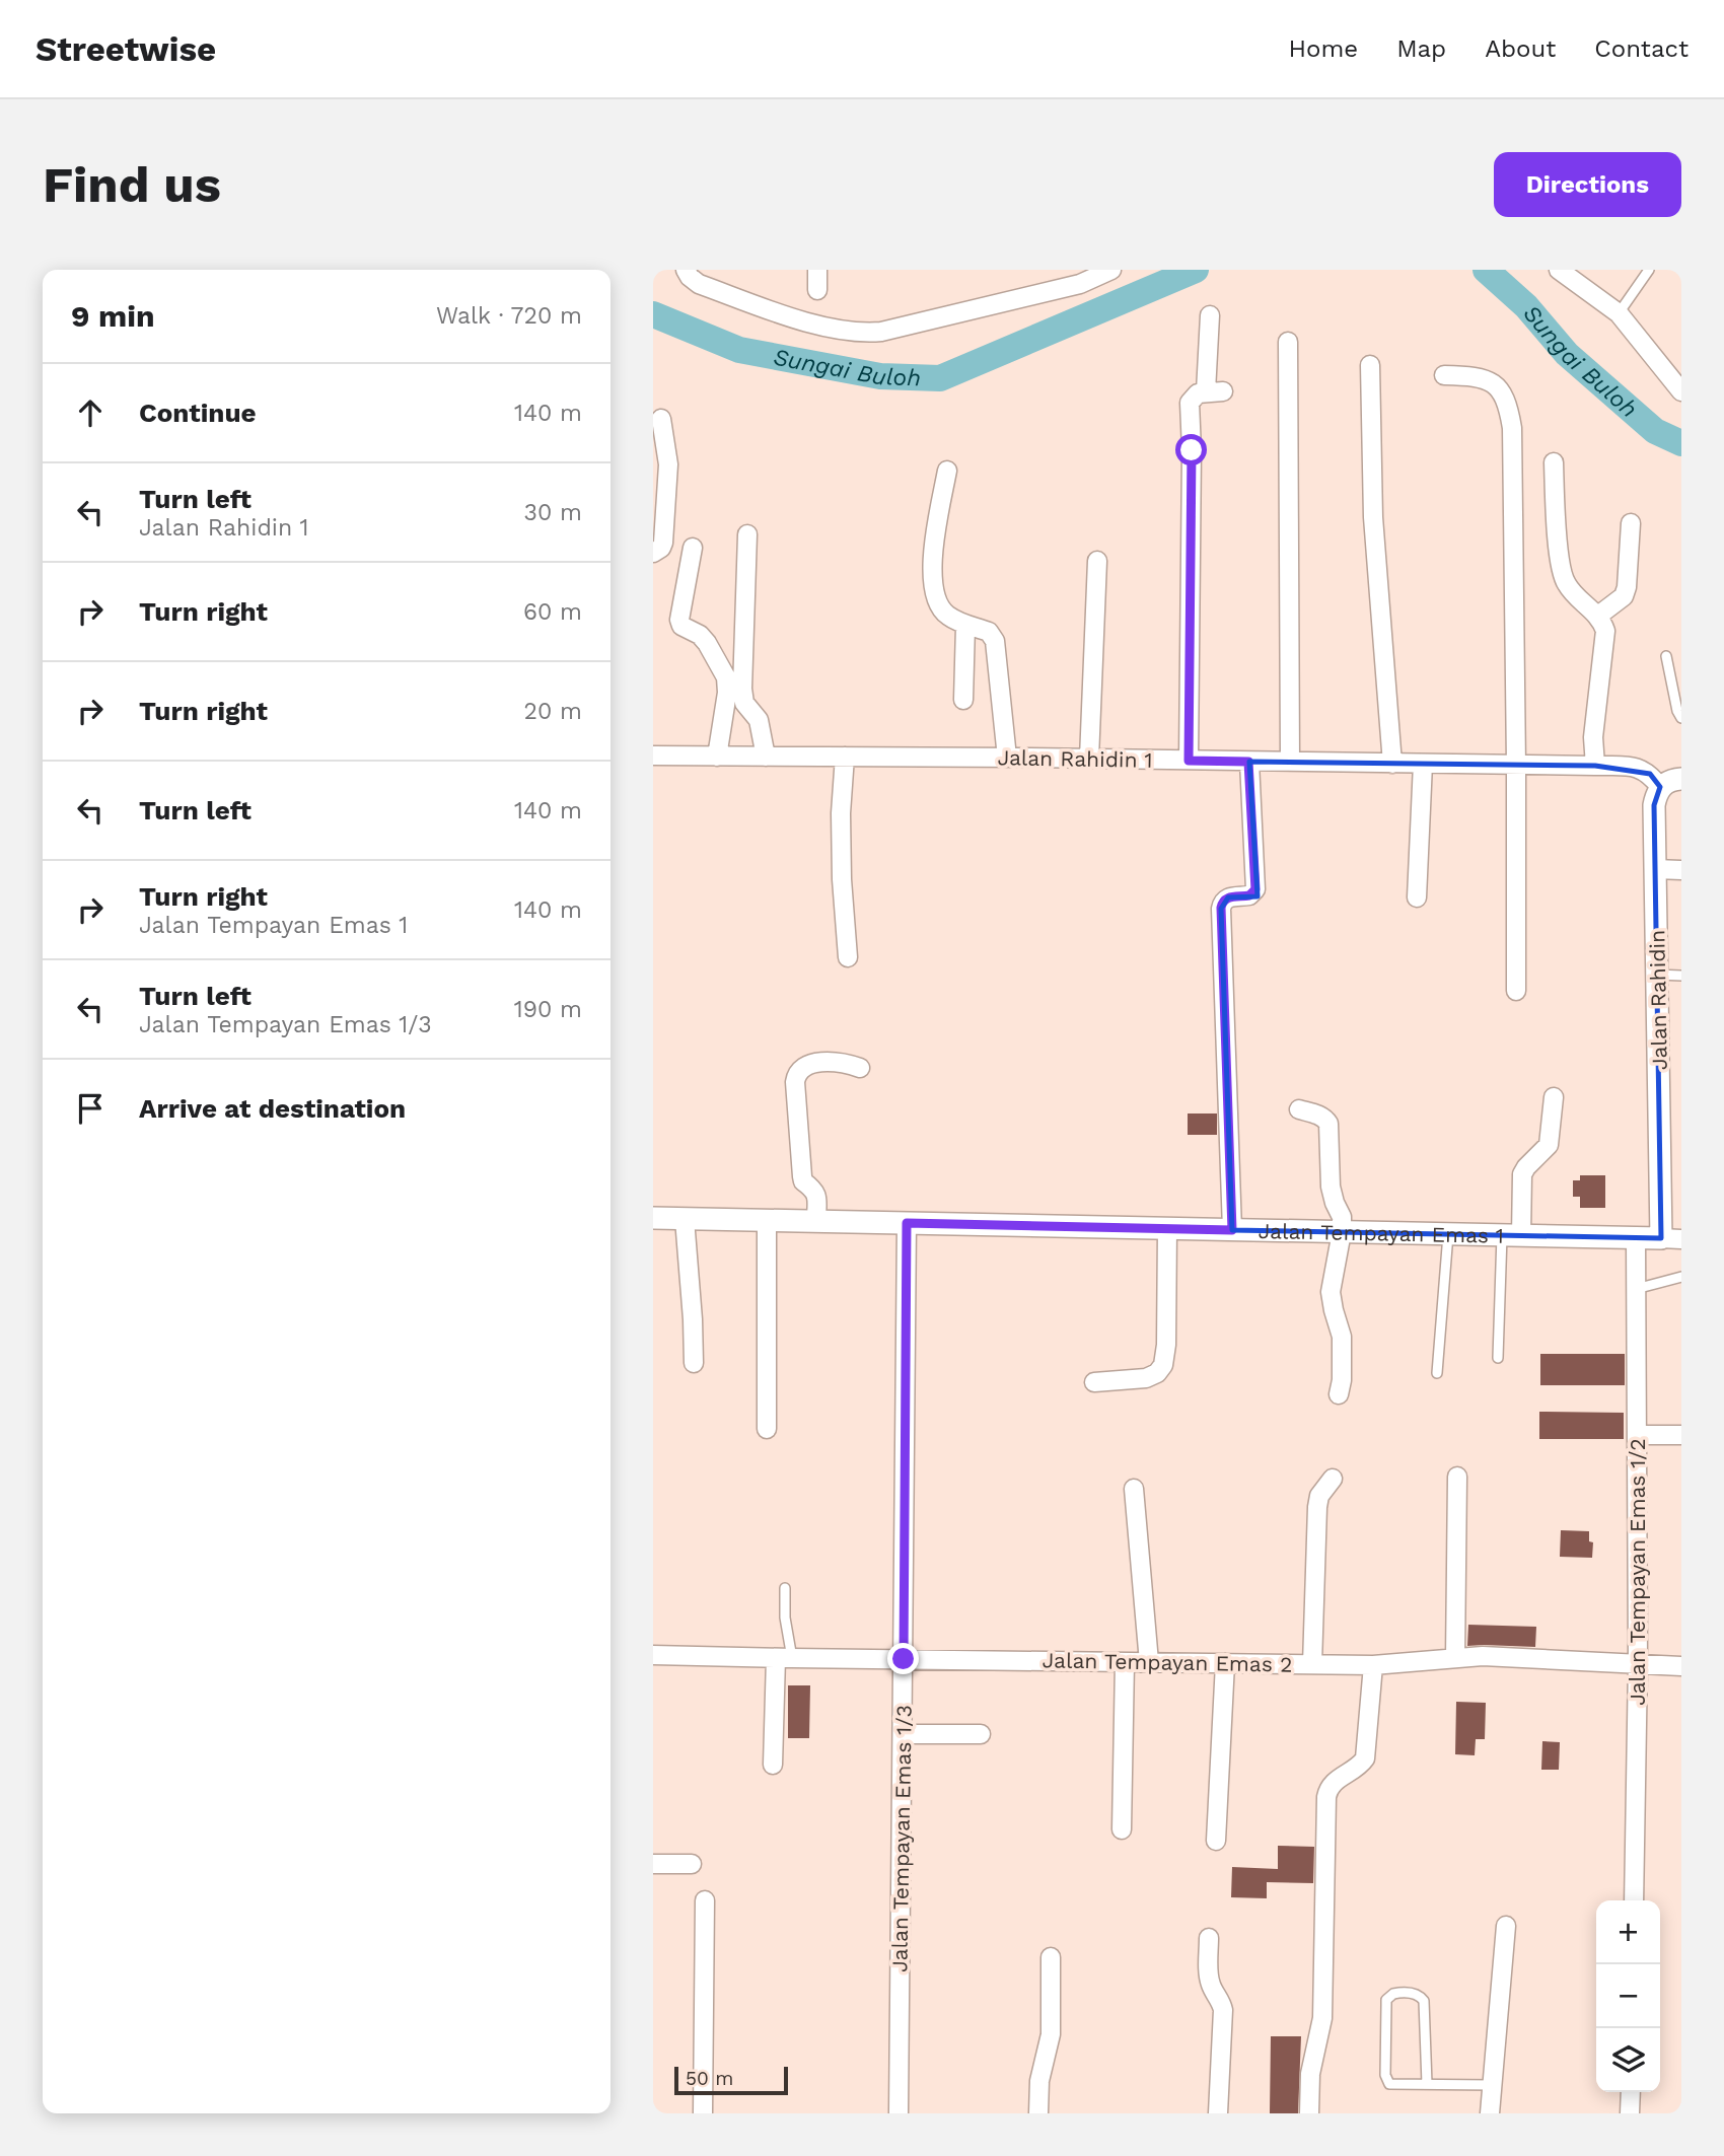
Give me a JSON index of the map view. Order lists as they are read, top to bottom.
{
  "streets": {
    "street": [
      "Jalan Rahidin 1",
      "Jalan Rahidin",
      "Jalan Tempayan Emas 1",
      "Jalan Tempayan Emas 1/2",
      "Jalan Tempayan Emas 2",
      "Jalan Tempayan Emas 1/3"
    ]
  },
  "crossings": [
    ["Jalan Rahidin 1", "Jalan Rahidin"],
    ["Jalan Rahidin", "Jalan Tempayan Emas 1"],
    ["Jalan Tempayan Emas 1", "Jalan Tempayan Emas 1/2"],
    ["Jalan Tempayan Emas 1", "Jalan Tempayan Emas 1/3"],
    ["Jalan Tempayan Emas 1/2", "Jalan Tempayan Emas 2"],
    ["Jalan Tempayan Emas 2", "Jalan Tempayan Emas 1/3"]
  ],
  "water": ["Sungai Buloh"],
  "scale_bar": "50 m",
  "page": {
    "header": "Streetwise",
    "nav": [
      "Home",
      "Map",
      "About",
      "Contact"
    ],
    "buttons": "Directions",
    "title": "Find us",
    "heading": ["9 min", "Walk · 720 m"],
    "list": [
      ["Continue", "140 m"],
      ["Turn left", "Jalan Rahidin 1", "30 m"],
      ["Turn right", "60 m"],
      ["Turn right", "20 m"],
      ["Turn left", "140 m"],
      ["Turn right", "Jalan Tempayan Emas 1", "140 m"],
      ["Turn left", "Jalan Tempayan Emas 1/3", "190 m"],
      "Arrive at destination"
    ],
    "map_buttons": ["+", "−"],
    "scale": "50 m"
  }
}
